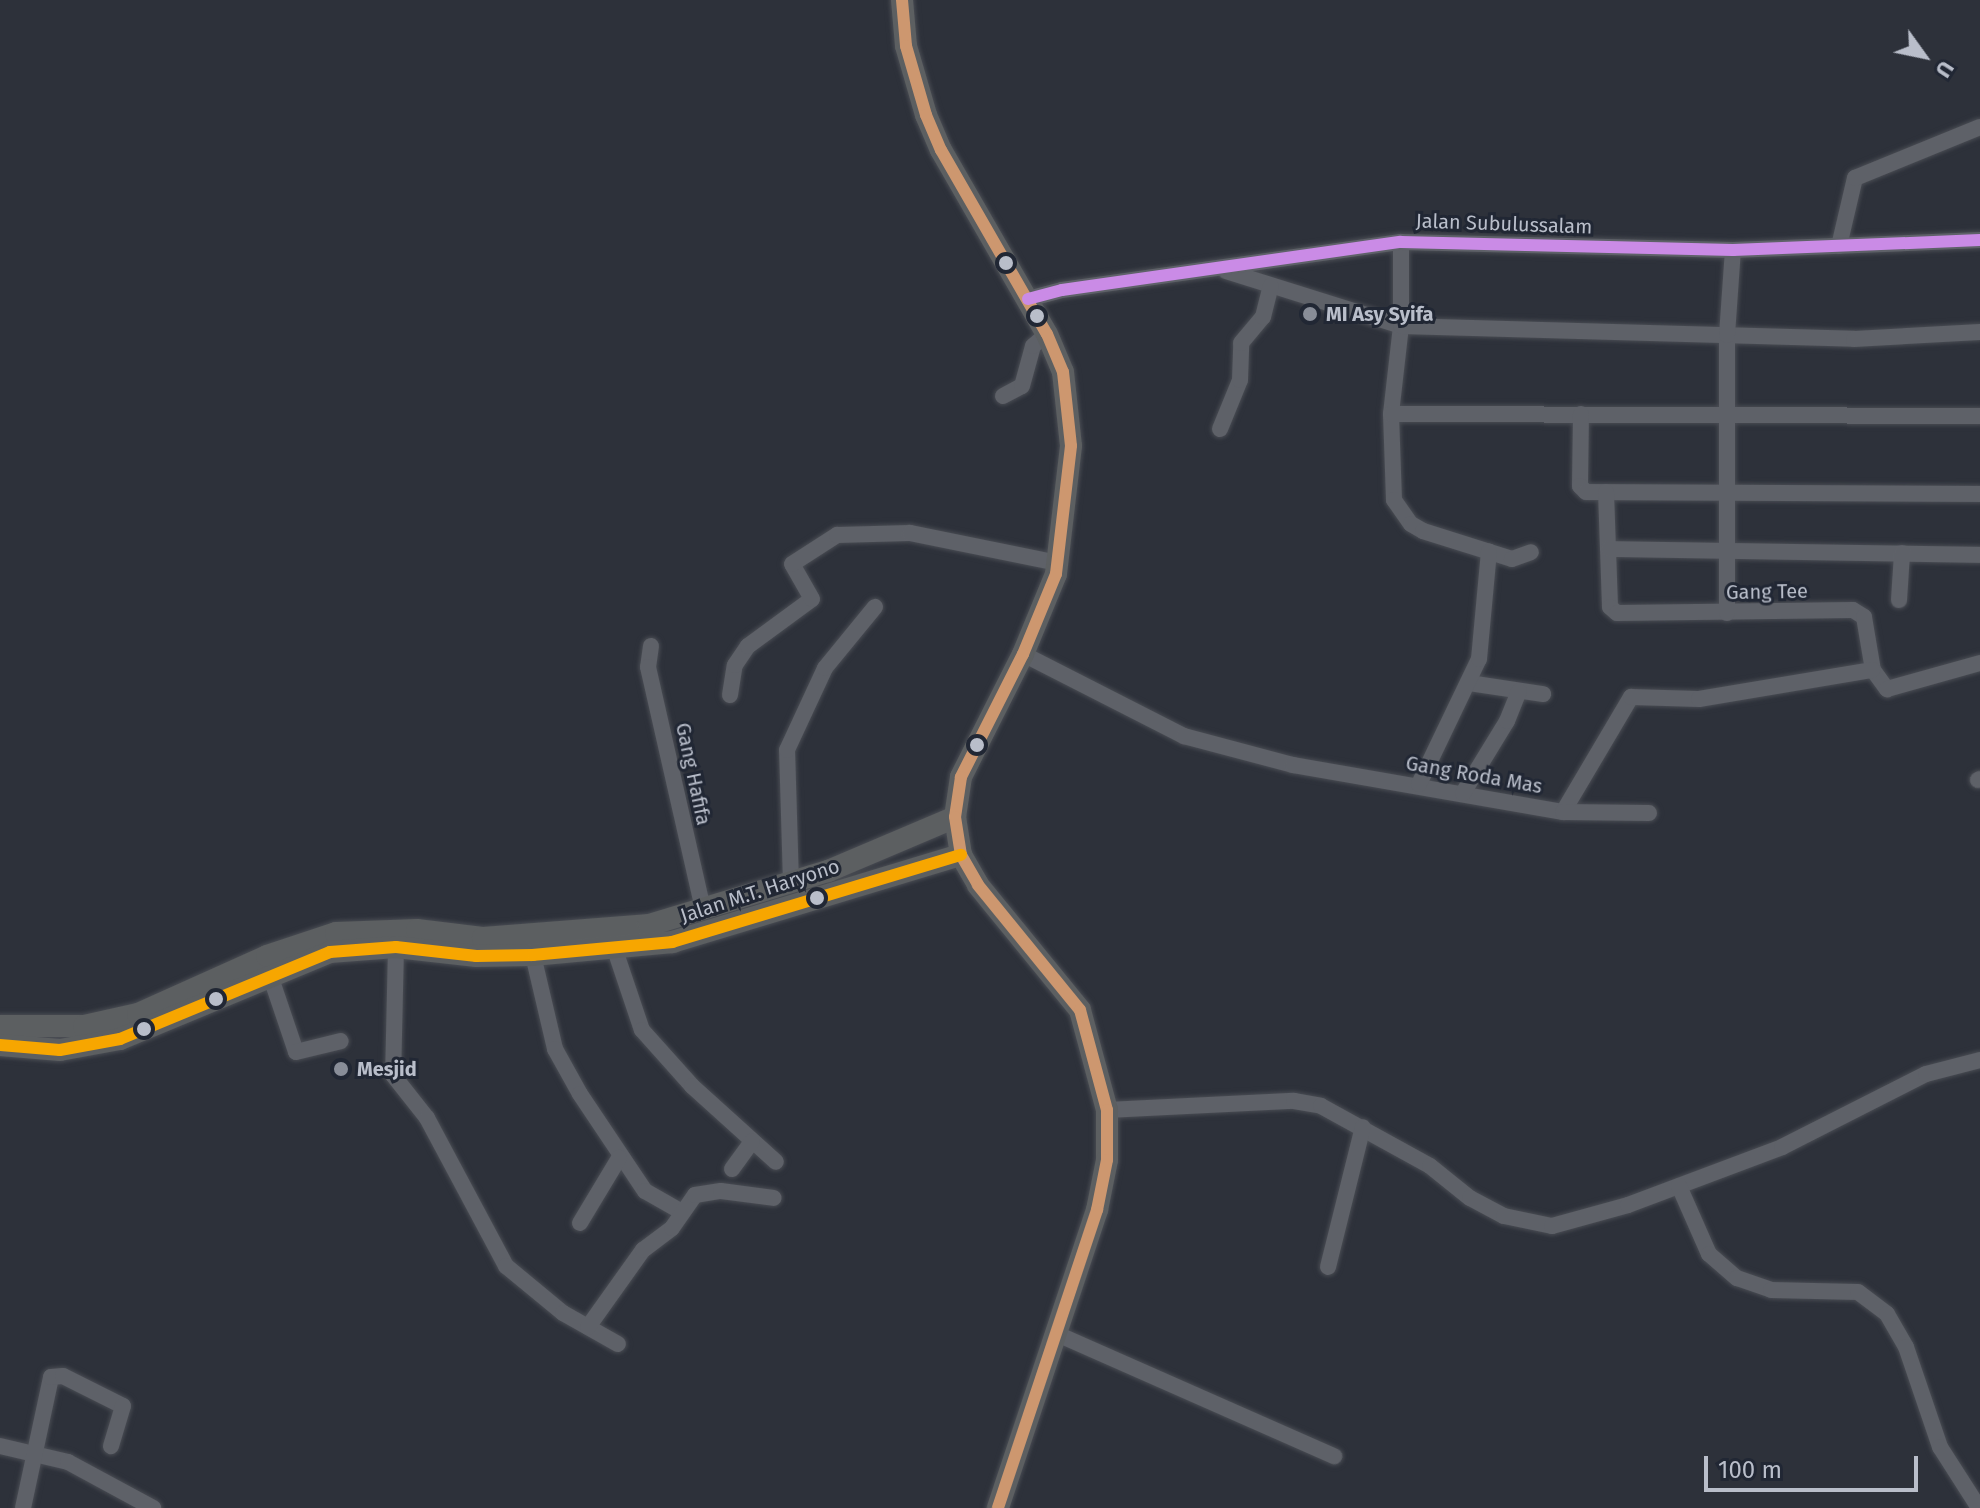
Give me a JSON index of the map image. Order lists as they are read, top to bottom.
{
  "streets": {
    "highway": ["Jalan M.T. Haryono"],
    "street": [
      "Jalan Subulussalam",
      "Gang Tee",
      "Gang Hafifa",
      "Gang Roda Mas"
    ]
  },
  "crossings": [
    ["Gang Tee", "Gang Roda Mas"],
    ["Gang Hafifa", "Jalan M.T. Haryono"]
  ],
  "places": ["MI Asy Syifa", "Mesjid"],
  "scale_bar": "100 m",
  "north": "bottom right"
}
